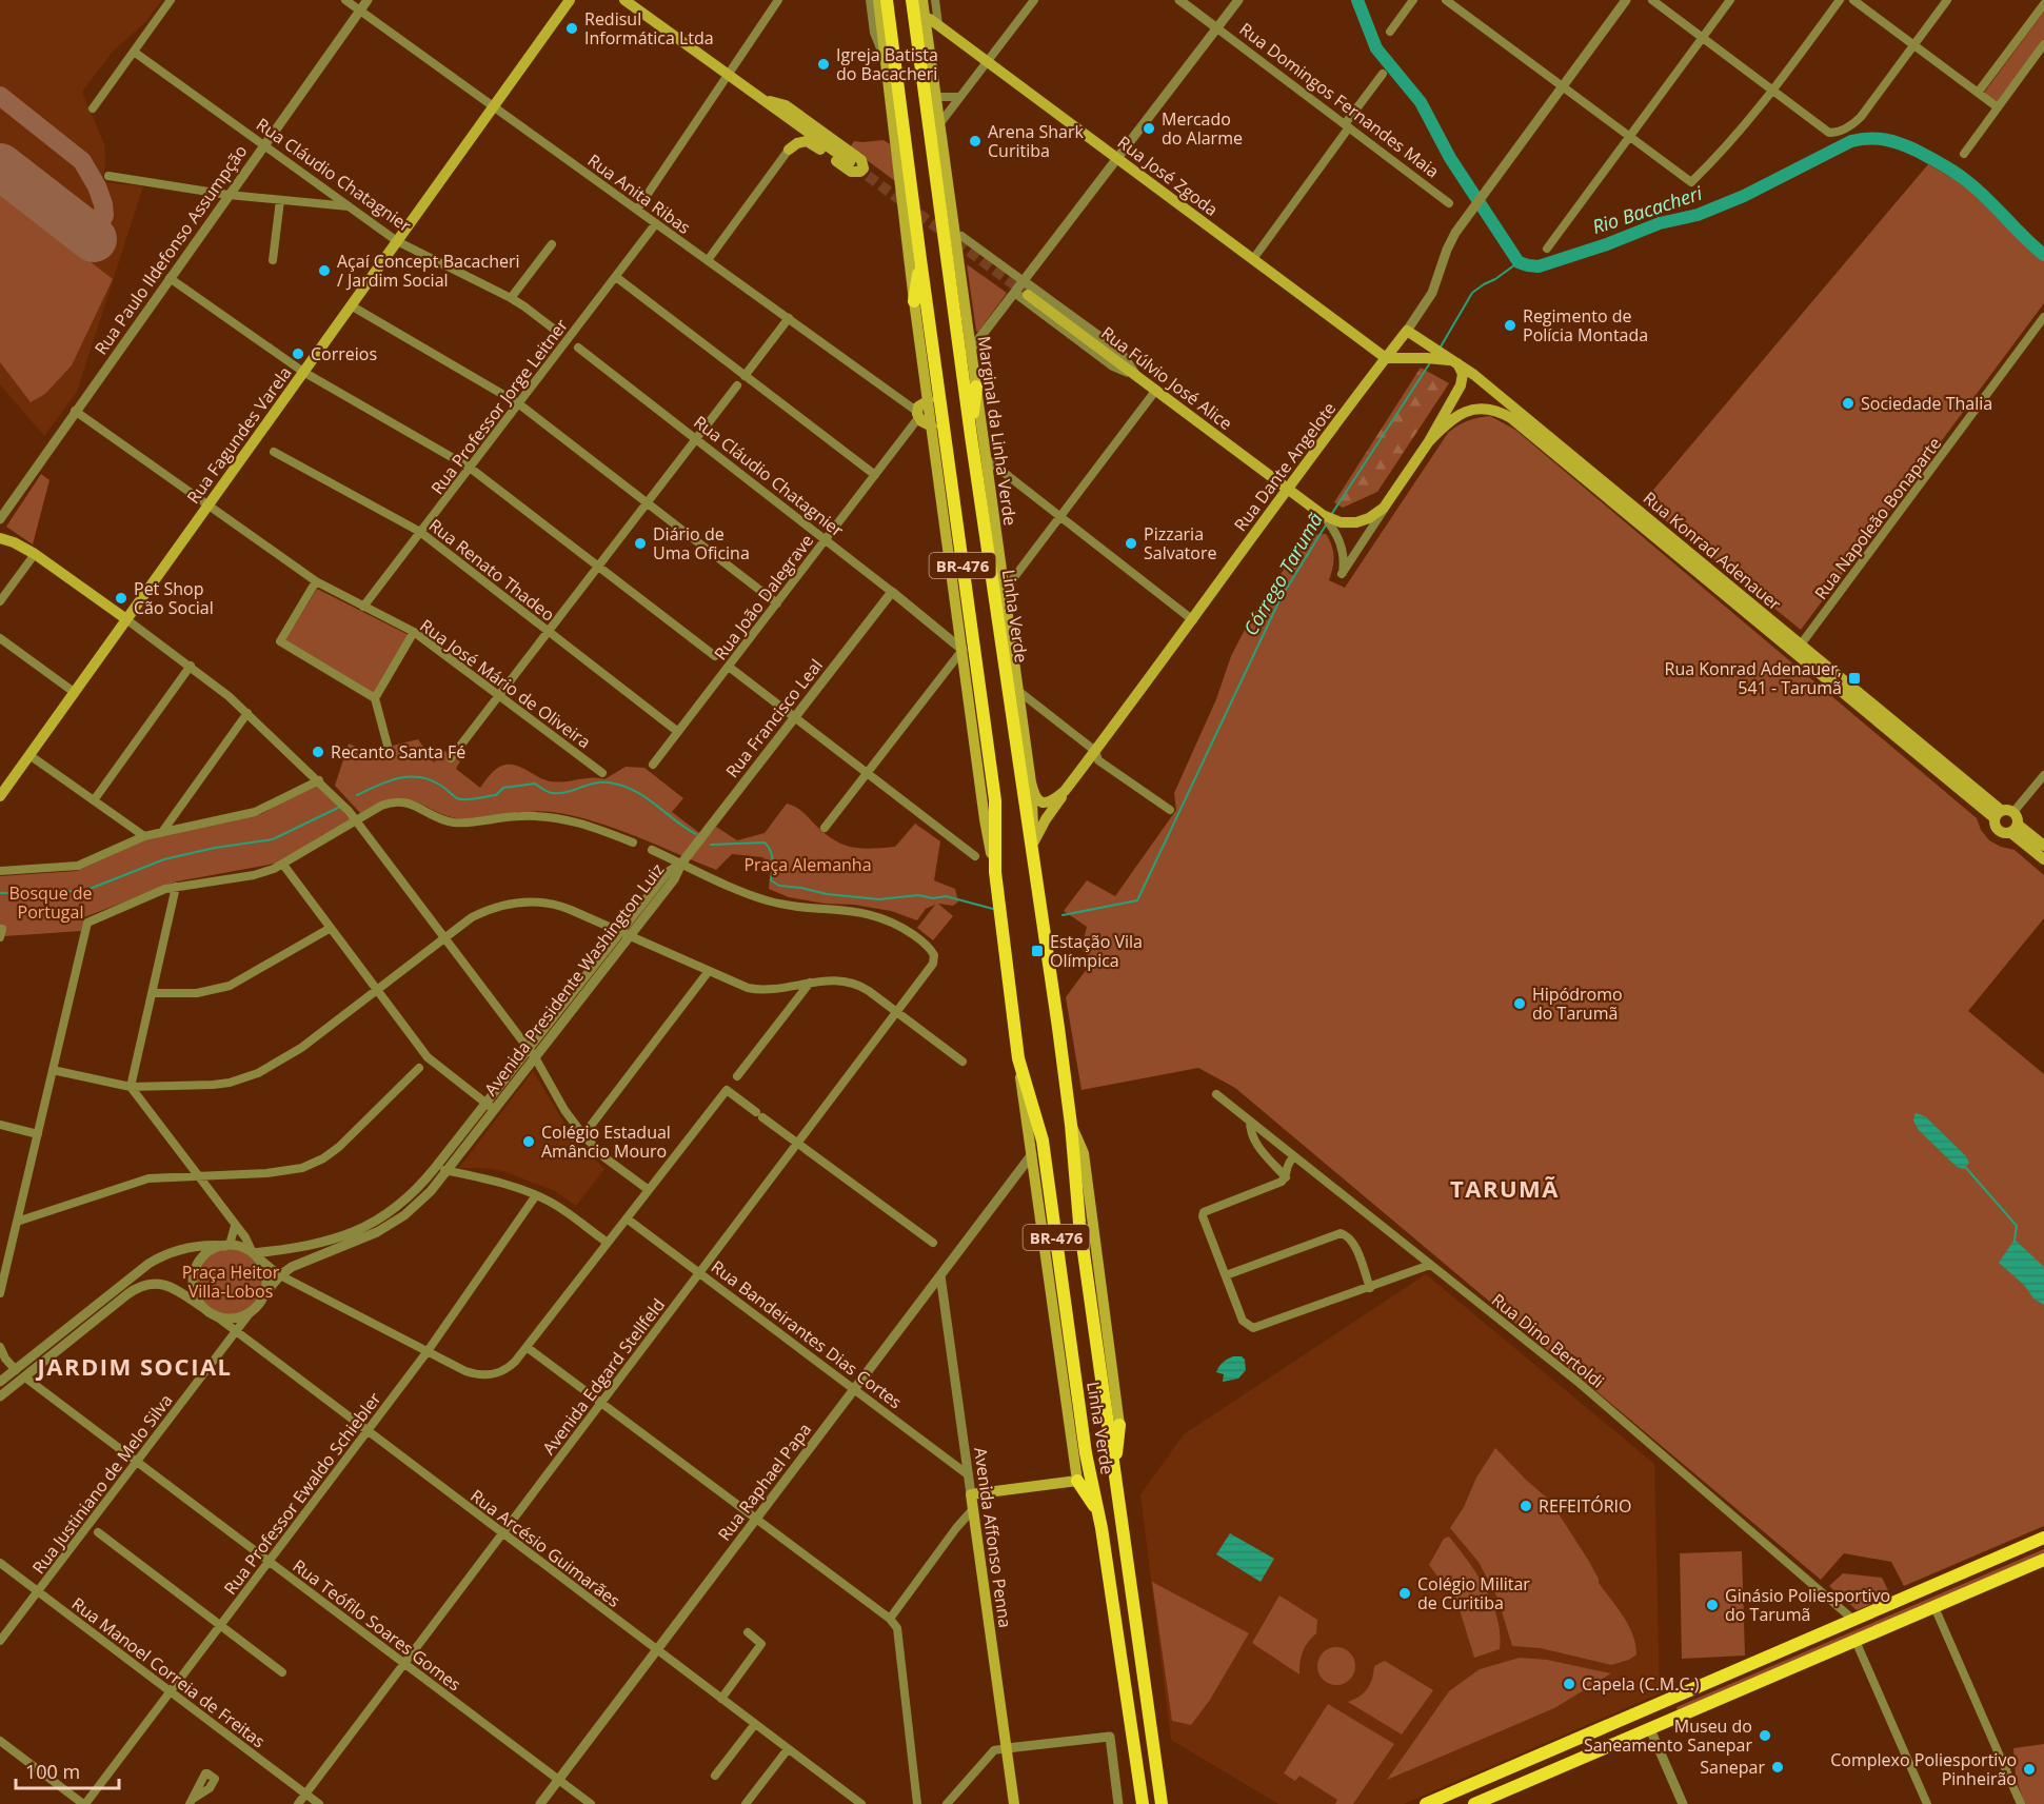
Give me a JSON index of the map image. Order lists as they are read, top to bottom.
{
  "streets": {
    "highway": ["BR-476", "Linha Verde"],
    "main road": [
      "Rua José Zgoda",
      "Rua Fúlvio José Alice",
      "Marginal da Linha Verde",
      "Rua Fagundes Varela",
      "Rua Dante Angelote",
      "Rua Konrad Adenauer",
      "Avenida Affonso Penna"
    ],
    "street": [
      "Rua Domingos Fernandes Maia",
      "Rua Cláudio Chatagnier",
      "Rua Anita Ribas",
      "Rua Paulo Ildefonso Assumpção",
      "Rua Professor Jorge Leitner",
      "Rua Napoleão Bonaparte",
      "Rua Renato Thadeo",
      "Rua João Dalegrave",
      "Rua José Mário de Oliveira",
      "Rua Francisco Leal",
      "Avenida Presidente Washington Luiz",
      "Rua Bandeirantes Dias Cortes",
      "Rua Dino Bertoldi",
      "Avenida Edgard Stellfeld",
      "Rua Raphael Papa",
      "Rua Justiniano de Melo Silva",
      "Rua Professor Ewaldo Schiebler",
      "Rua Arcésio Guimarães",
      "Rua Teófilo Soares Gomes",
      "Rua Manoel Correia de Freitas"
    ]
  },
  "crossings": [
    ["Rua Cláudio Chatagnier", "Rua Paulo Ildefonso Assumpção"],
    ["Rua Cláudio Chatagnier", "Rua Fagundes Varela"],
    ["Rua Cláudio Chatagnier", "Rua João Dalegrave"],
    ["Rua Cláudio Chatagnier", "Rua Francisco Leal"],
    ["Rua José Zgoda", "Rua Dante Angelote"],
    ["Rua Anita Ribas", "Rua Paulo Ildefonso Assumpção"],
    ["Rua Anita Ribas", "Rua Professor Jorge Leitner"],
    ["Rua Anita Ribas", "Rua Fagundes Varela"],
    ["Rua Anita Ribas", "Rua João Dalegrave"],
    ["Rua Paulo Ildefonso Assumpção", "Rua José Mário de Oliveira"],
    ["Rua Fúlvio José Alice", "Rua Dante Angelote"],
    ["Rua Professor Jorge Leitner", "Rua Renato Thadeo"],
    ["Rua Professor Jorge Leitner", "Rua José Mário de Oliveira"],
    ["Marginal da Linha Verde", "Rua Dante Angelote"],
    ["Marginal da Linha Verde", "Linha Verde"],
    ["Rua Fagundes Varela", "Rua José Mário de Oliveira"],
    ["Rua Napoleão Bonaparte", "Rua Konrad Adenauer"],
    ["Rua Renato Thadeo", "Rua João Dalegrave"],
    ["Linha Verde", "Rua Raphael Papa"],
    ["Rua Francisco Leal", "Avenida Presidente Washington Luiz"],
    ["Rua Francisco Leal", "Avenida Edgard Stellfeld"],
    ["Avenida Presidente Washington Luiz", "Avenida Edgard Stellfeld"],
    ["Avenida Presidente Washington Luiz", "Rua Justiniano de Melo Silva"],
    ["Avenida Presidente Washington Luiz", "Rua Arcésio Guimarães"],
    ["Rua Bandeirantes Dias Cortes", "Avenida Edgard Stellfeld"],
    ["Rua Bandeirantes Dias Cortes", "Rua Raphael Papa"],
    ["Rua Bandeirantes Dias Cortes", "Avenida Affonso Penna"],
    ["Avenida Edgard Stellfeld", "Rua Arcésio Guimarães"],
    ["Avenida Edgard Stellfeld", "Rua Teófilo Soares Gomes"],
    ["Avenida Edgard Stellfeld", "Rua Manoel Correia de Freitas"],
    ["Rua Raphael Papa", "Avenida Affonso Penna"],
    ["Rua Raphael Papa", "Rua Arcésio Guimarães"],
    ["Rua Raphael Papa", "Rua Teófilo Soares Gomes"],
    ["Rua Justiniano de Melo Silva", "Rua Arcésio Guimarães"],
    ["Rua Justiniano de Melo Silva", "Rua Teófilo Soares Gomes"],
    ["Rua Justiniano de Melo Silva", "Rua Manoel Correia de Freitas"],
    ["Rua Professor Ewaldo Schiebler", "Rua Arcésio Guimarães"],
    ["Rua Professor Ewaldo Schiebler", "Rua Teófilo Soares Gomes"],
    ["Rua Professor Ewaldo Schiebler", "Rua Manoel Correia de Freitas"]
  ],
  "districts": ["TARUMÃ", "JARDIM SOCIAL"],
  "water": ["Rio Bacacheri", "Córrego Tarumã"],
  "parks": ["Praça Alemanha", "Bosque de Portugal", "Praça Heitor Villa-Lobos"],
  "places": {
    "other": [
      "Redisul Informática Ltda",
      "Igreja Batista do Bacacheri",
      "Mercado do Alarme",
      "Arena Shark Curitiba",
      "Açaí Concept Bacacheri / Jardim Social",
      "Regimento de Polícia Montada",
      "Correios",
      "Sociedade Thalia",
      "Diário de Uma Oficina",
      "Pizzaria Salvatore",
      "Pet Shop Cão Social",
      "Recanto Santa Fé",
      "Hipódromo do Tarumã",
      "Colégio Estadual Amâncio Mouro",
      "REFEITÓRIO",
      "Colégio Militar de Curitiba",
      "Ginásio Poliesportivo do Tarumã",
      "Capela (C.M.C.)",
      "Museu do Saneamento Sanepar",
      "Sanepar",
      "Complexo Poliesportivo Pinheirão"
    ],
    "transit": ["Rua Konrad Adenauer, 541 - Tarumã", "Estação Vila Olímpica"]
  },
  "scale_bar": "100 m"
}
